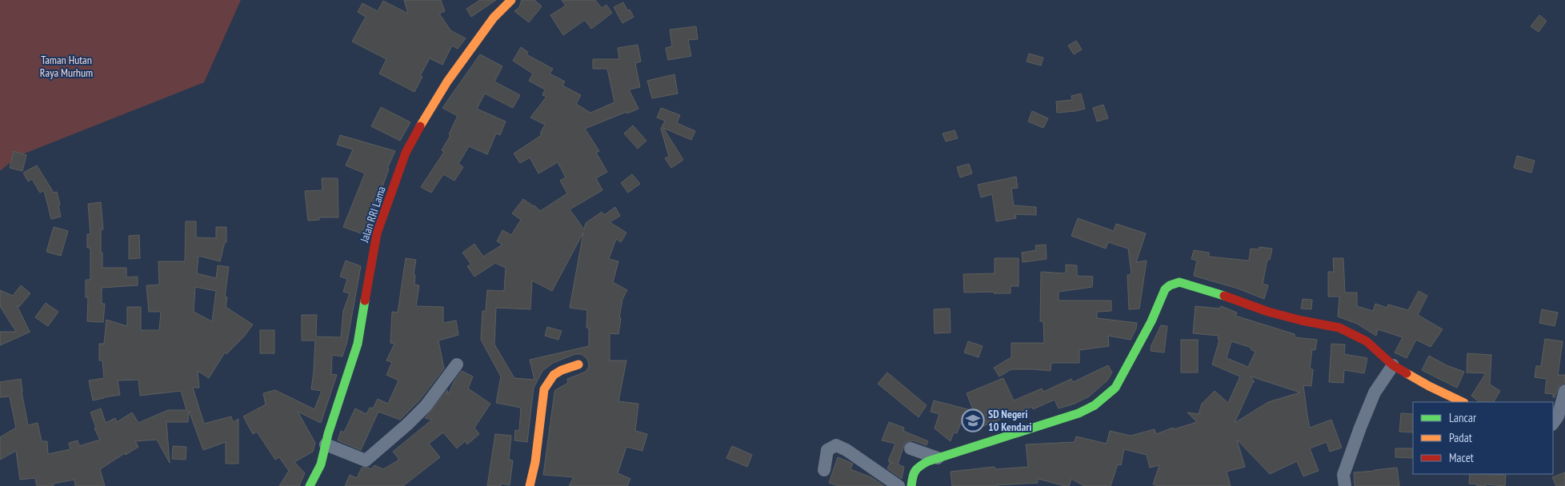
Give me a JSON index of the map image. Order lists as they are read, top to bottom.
{
  "streets": {
    "street": ["Jalan RRI Lama"]
  },
  "parks": ["Taman Hutan Raya Murhum"],
  "places": {
    "school or university": ["SD Negeri 10 Kendari"]
  },
  "legend": ["Lancar", "Padat", "Macet"]
}
